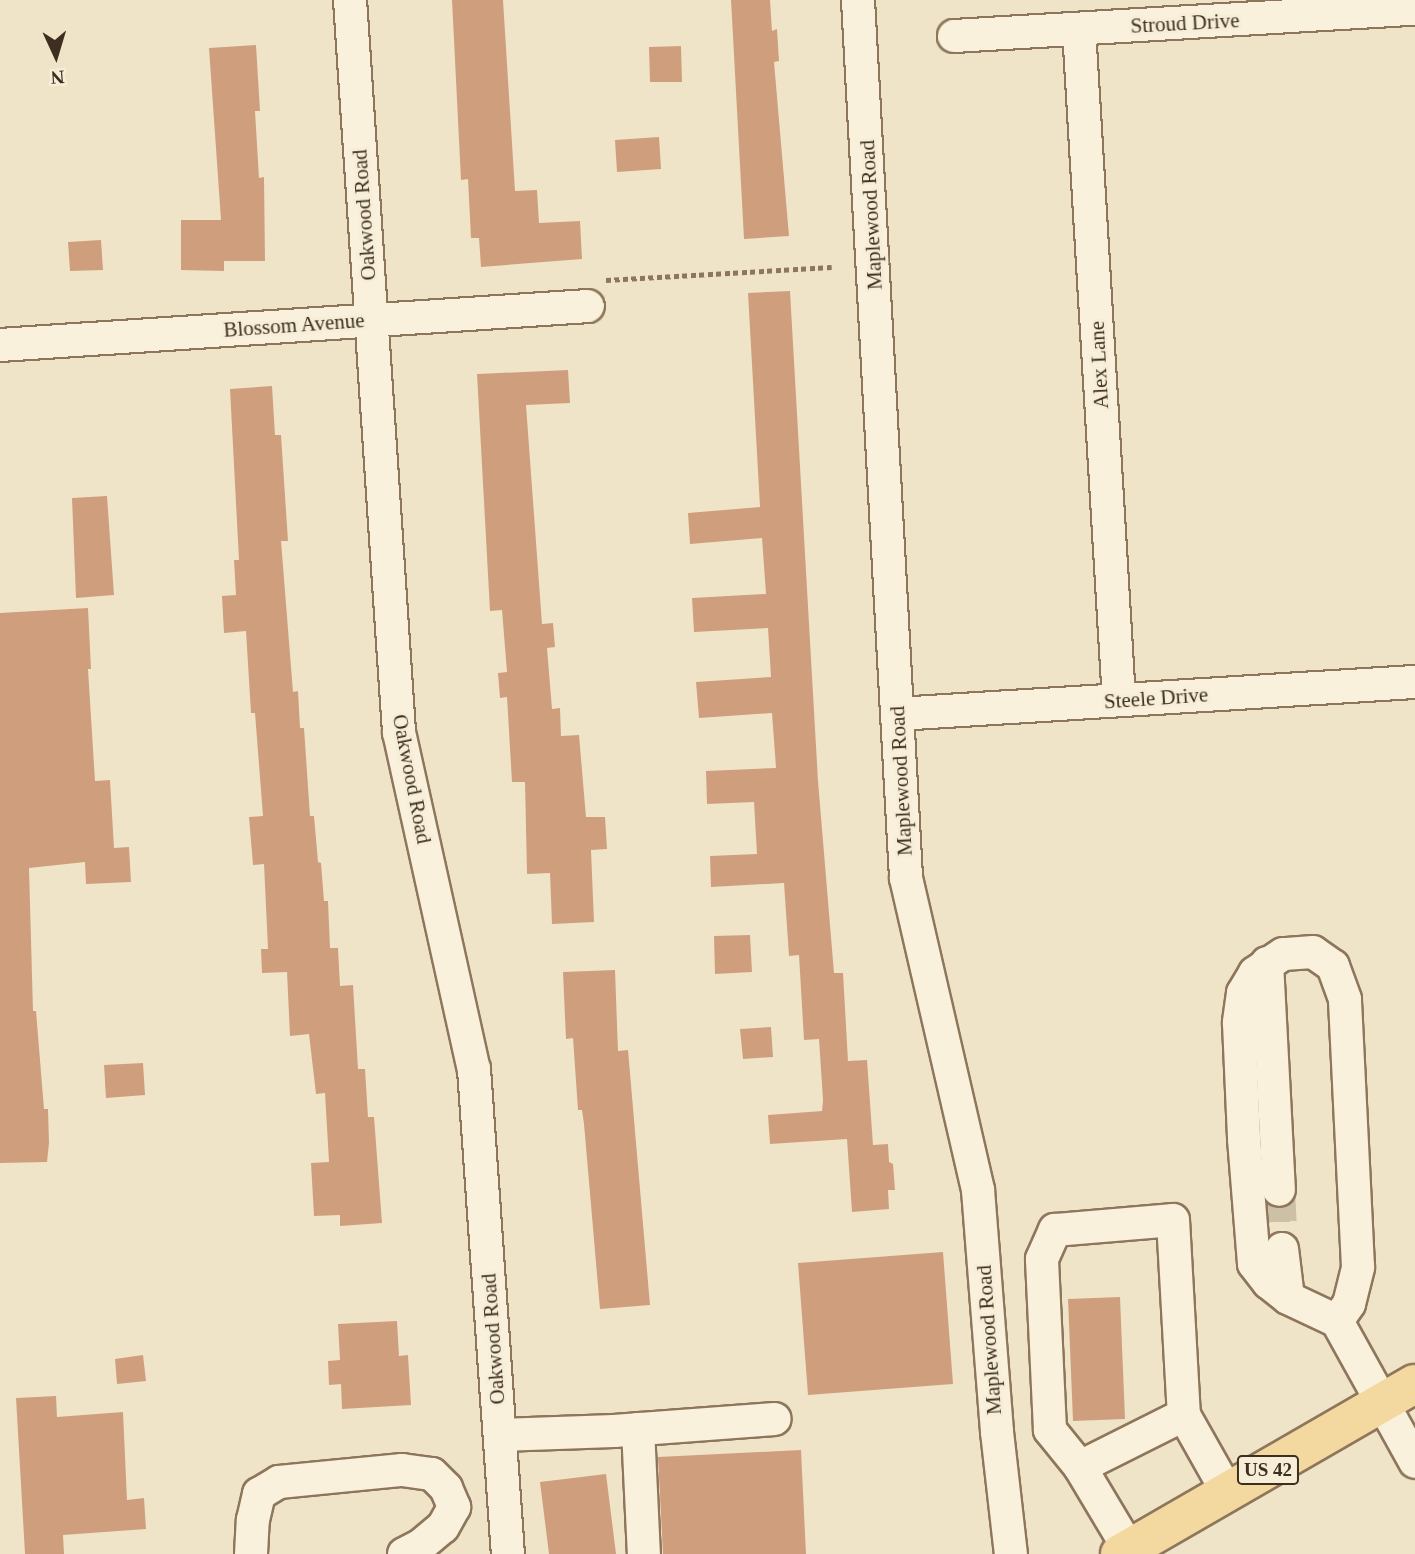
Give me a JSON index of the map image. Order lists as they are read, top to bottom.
{
  "streets": {
    "main road": ["US 42"],
    "street": [
      "Stroud Drive",
      "Oakwood Road",
      "Maplewood Road",
      "Blossom Avenue",
      "Alex Lane",
      "Steele Drive"
    ]
  },
  "crossings": [
    ["Stroud Drive", "Alex Lane"],
    ["Oakwood Road", "Blossom Avenue"],
    ["Maplewood Road", "Steele Drive"],
    ["Alex Lane", "Steele Drive"]
  ],
  "north": "bottom"
}
